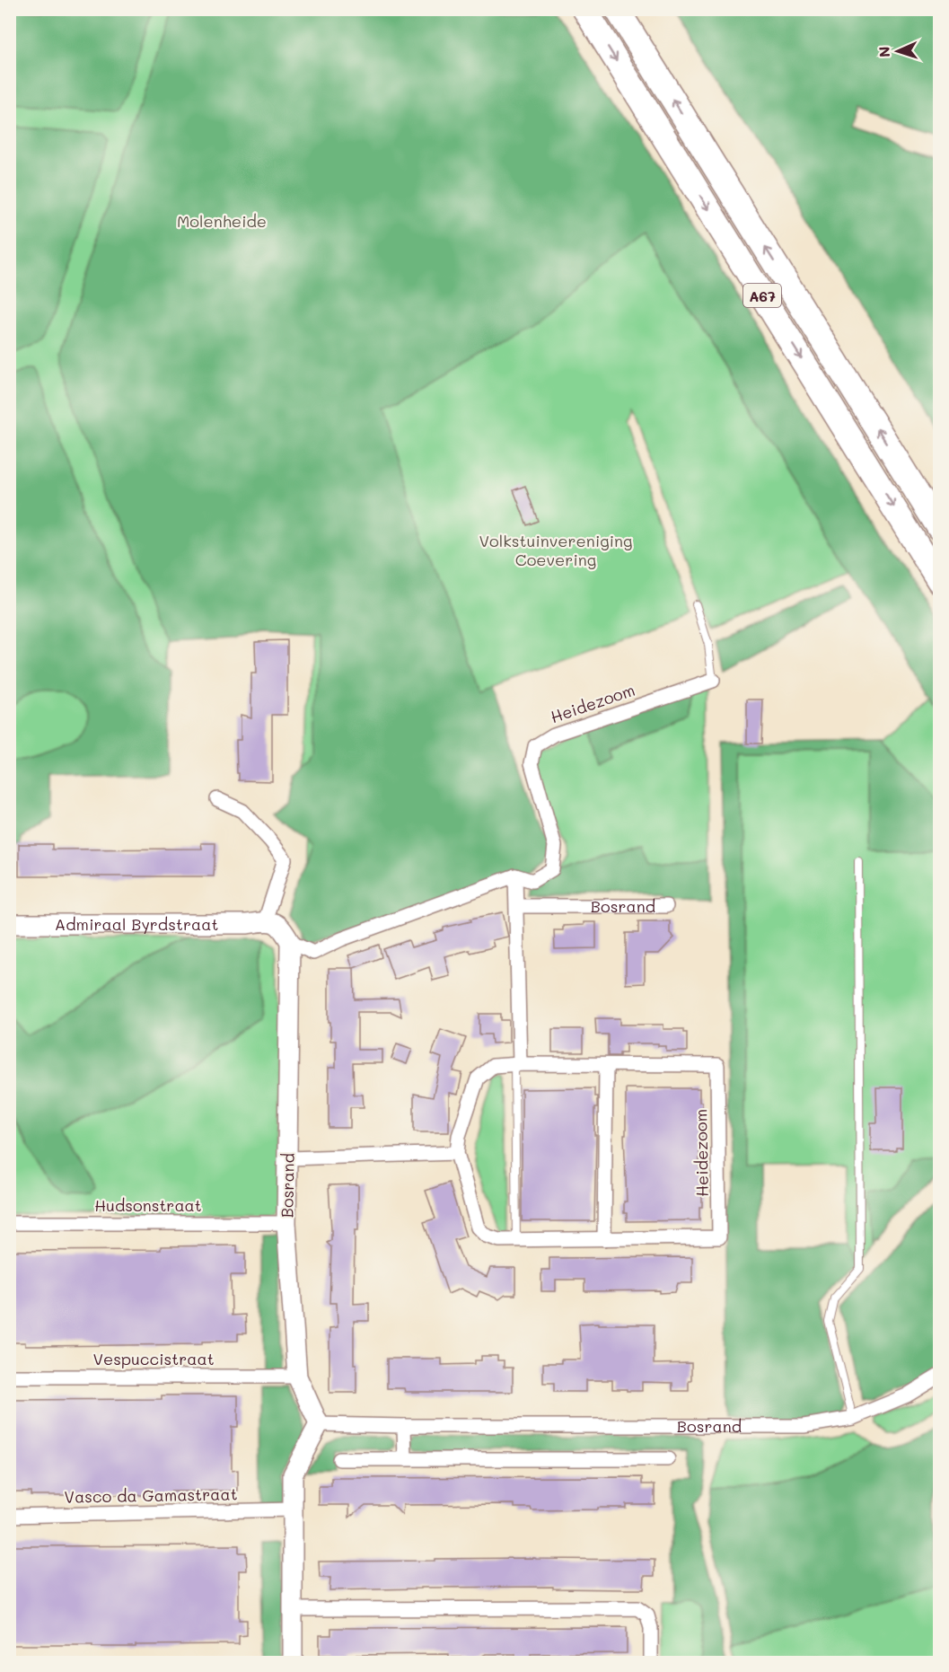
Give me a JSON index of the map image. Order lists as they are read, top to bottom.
{
  "streets": {
    "highway": ["A67"],
    "street": [
      "Heidezoom",
      "Bosrand",
      "Admiraal Byrdstraat",
      "Hudsonstraat",
      "Vespuccistraat",
      "Vasco da Gamastraat"
    ]
  },
  "crossings": [
    ["Bosrand", "Hudsonstraat"],
    ["Bosrand", "Vespuccistraat"]
  ],
  "parks": ["Molenheide", "Volkstuinvereniging Coevering"],
  "north": "left"
}
